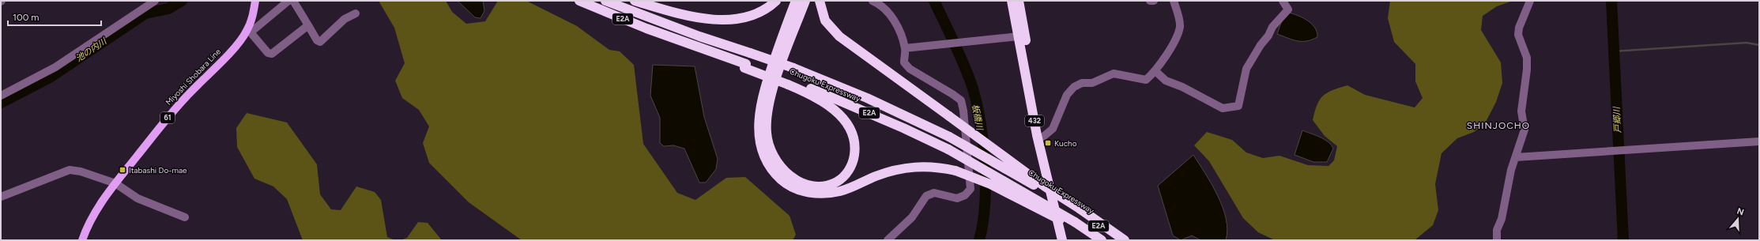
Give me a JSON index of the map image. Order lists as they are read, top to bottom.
{
  "streets": {
    "highway": ["E2A", "Chugoku Expressway", "432"],
    "main road": ["Miyoshi Shobara Line", "61"]
  },
  "districts": ["SHINJOCHO"],
  "water": ["池の内川", "板橋川", "戸郷川"],
  "places": {
    "transit": ["Kucho", "Itabashi Do-mae"]
  },
  "scale_bar": "100 m",
  "north": "top"
}
